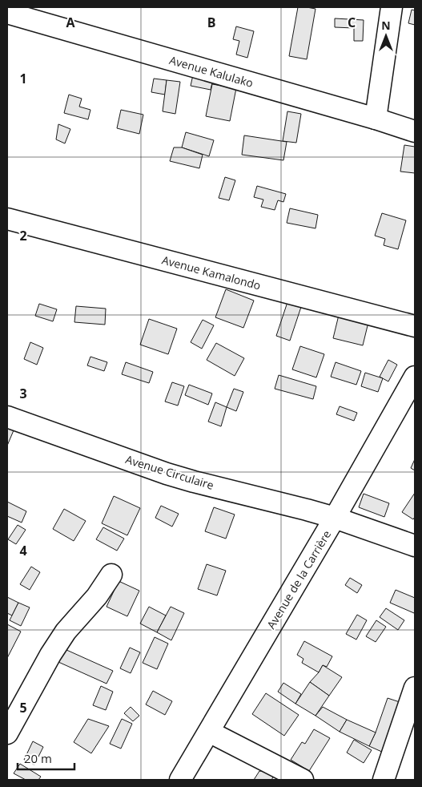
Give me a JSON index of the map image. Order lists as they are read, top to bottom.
{
  "streets": {
    "street": [
      "Avenue Kalulako",
      "Avenue Kamalondo",
      "Avenue Circulaire",
      "Avenue de la Carrière"
    ]
  },
  "crossings": [
    ["Avenue Circulaire", "Avenue de la Carrière"]
  ],
  "scale_bar": "20 m",
  "north": "top",
  "grid": {
    "columns": ["A", "B", "C"],
    "rows": [
      "1",
      "2",
      "3",
      "4",
      "5"
    ]
  }
}
